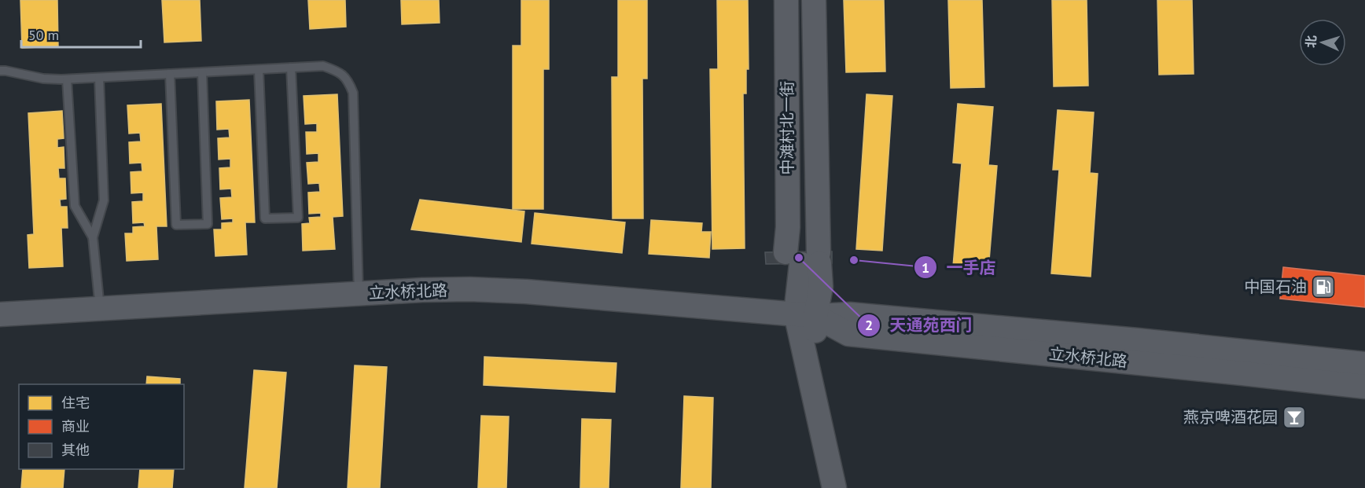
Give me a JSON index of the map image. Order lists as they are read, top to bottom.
{
  "streets": {
    "street": ["中滩村北一街", "立水桥北路"]
  },
  "crossings": [
    ["中滩村北一街", "立水桥北路"]
  ],
  "places": {
    "other": ["天通苑西门", "一手店"],
    "fuel station": ["中国石油"],
    "bar": ["燕京啤酒花园"]
  },
  "legend": ["住宅", "商业", "其他"],
  "scale_bar": "50 m",
  "north": "left"
}
